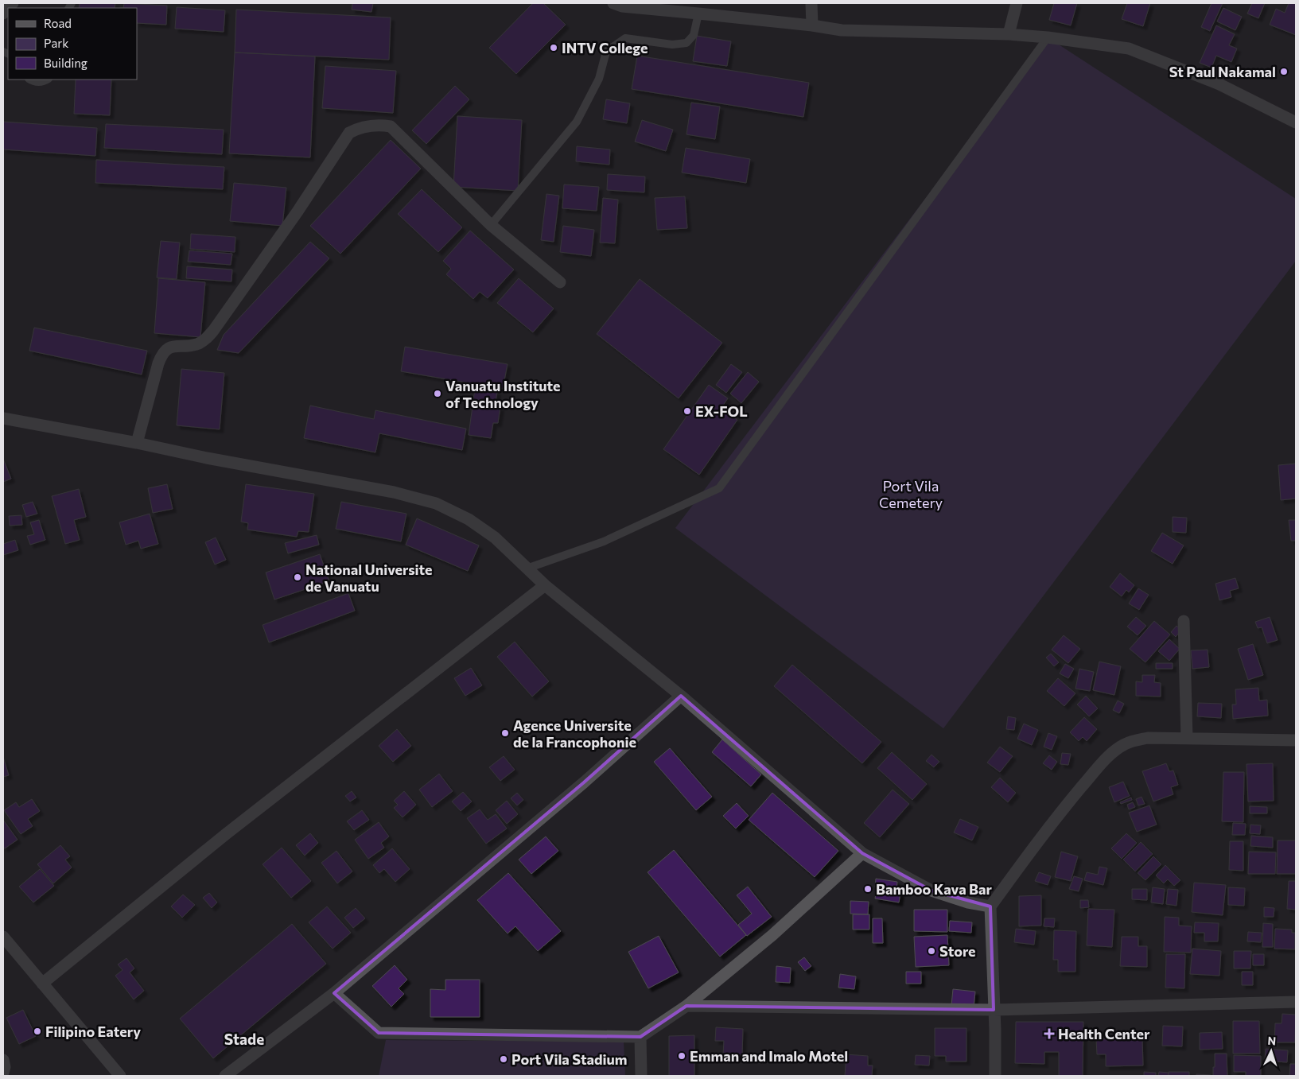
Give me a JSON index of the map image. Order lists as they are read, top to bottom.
{
  "districts": ["Stade"],
  "parks": ["Port Vila Cemetery"],
  "places": {
    "other": [
      "INTV College",
      "St Paul Nakamal",
      "Vanuatu Institute of Technology",
      "EX-FOL",
      "National Universite de Vanuatu",
      "Agence Universite de la Francophonie",
      "Bamboo Kava Bar",
      "Store",
      "Filipino Eatery",
      "Emman and Imalo Motel",
      "Port Vila Stadium"
    ],
    "health": ["Health Center"]
  },
  "legend": ["Road", "Park", "Building"],
  "north": "top"
}
